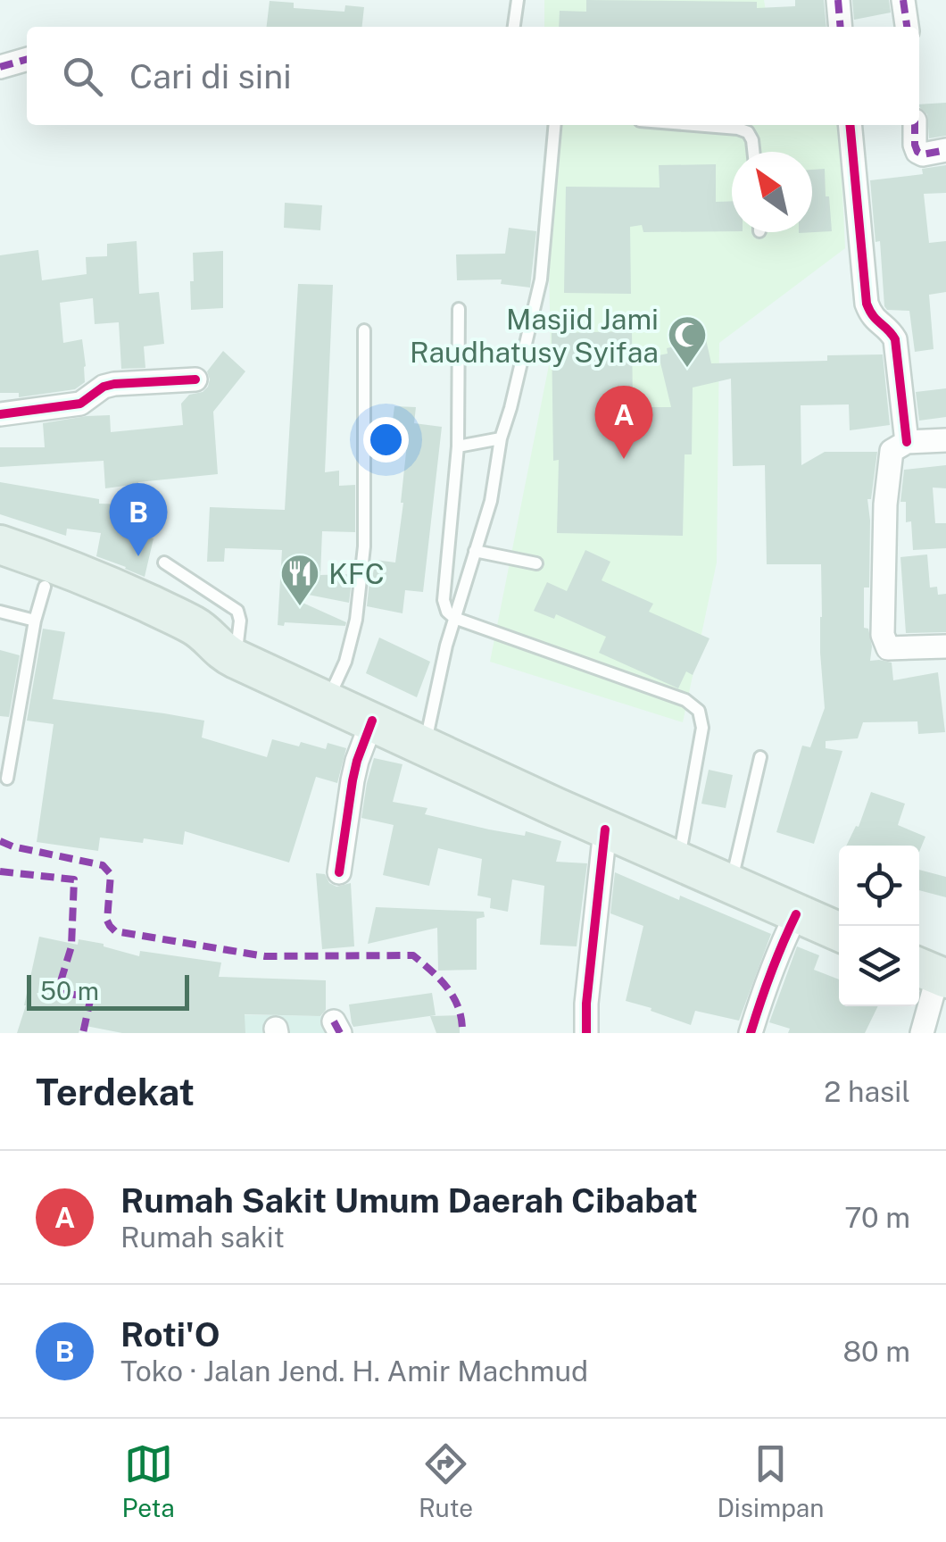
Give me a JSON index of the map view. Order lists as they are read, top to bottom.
{
  "places": {
    "mosque": ["Masjid Jami Raudhatusy Syifaa"],
    "restaurant": ["KFC"]
  },
  "scale_bar": "50 m",
  "north": "top left",
  "page": {
    "search": "Cari di sini",
    "pins": ["A", "B"],
    "scale": "50 m",
    "heading": ["Terdekat", "2 hasil"],
    "list": [
      {
        "mark": "A",
        "name": "Rumah Sakit Umum Daerah Cibabat",
        "note": "Rumah sakit",
        "value": "70 m"
      },
      {
        "mark": "B",
        "name": "Roti'O",
        "note": "Toko · Jalan Jend. H. Amir Machmud",
        "value": "80 m"
      }
    ],
    "nav": ["Peta", "Rute", "Disimpan"]
  }
}
